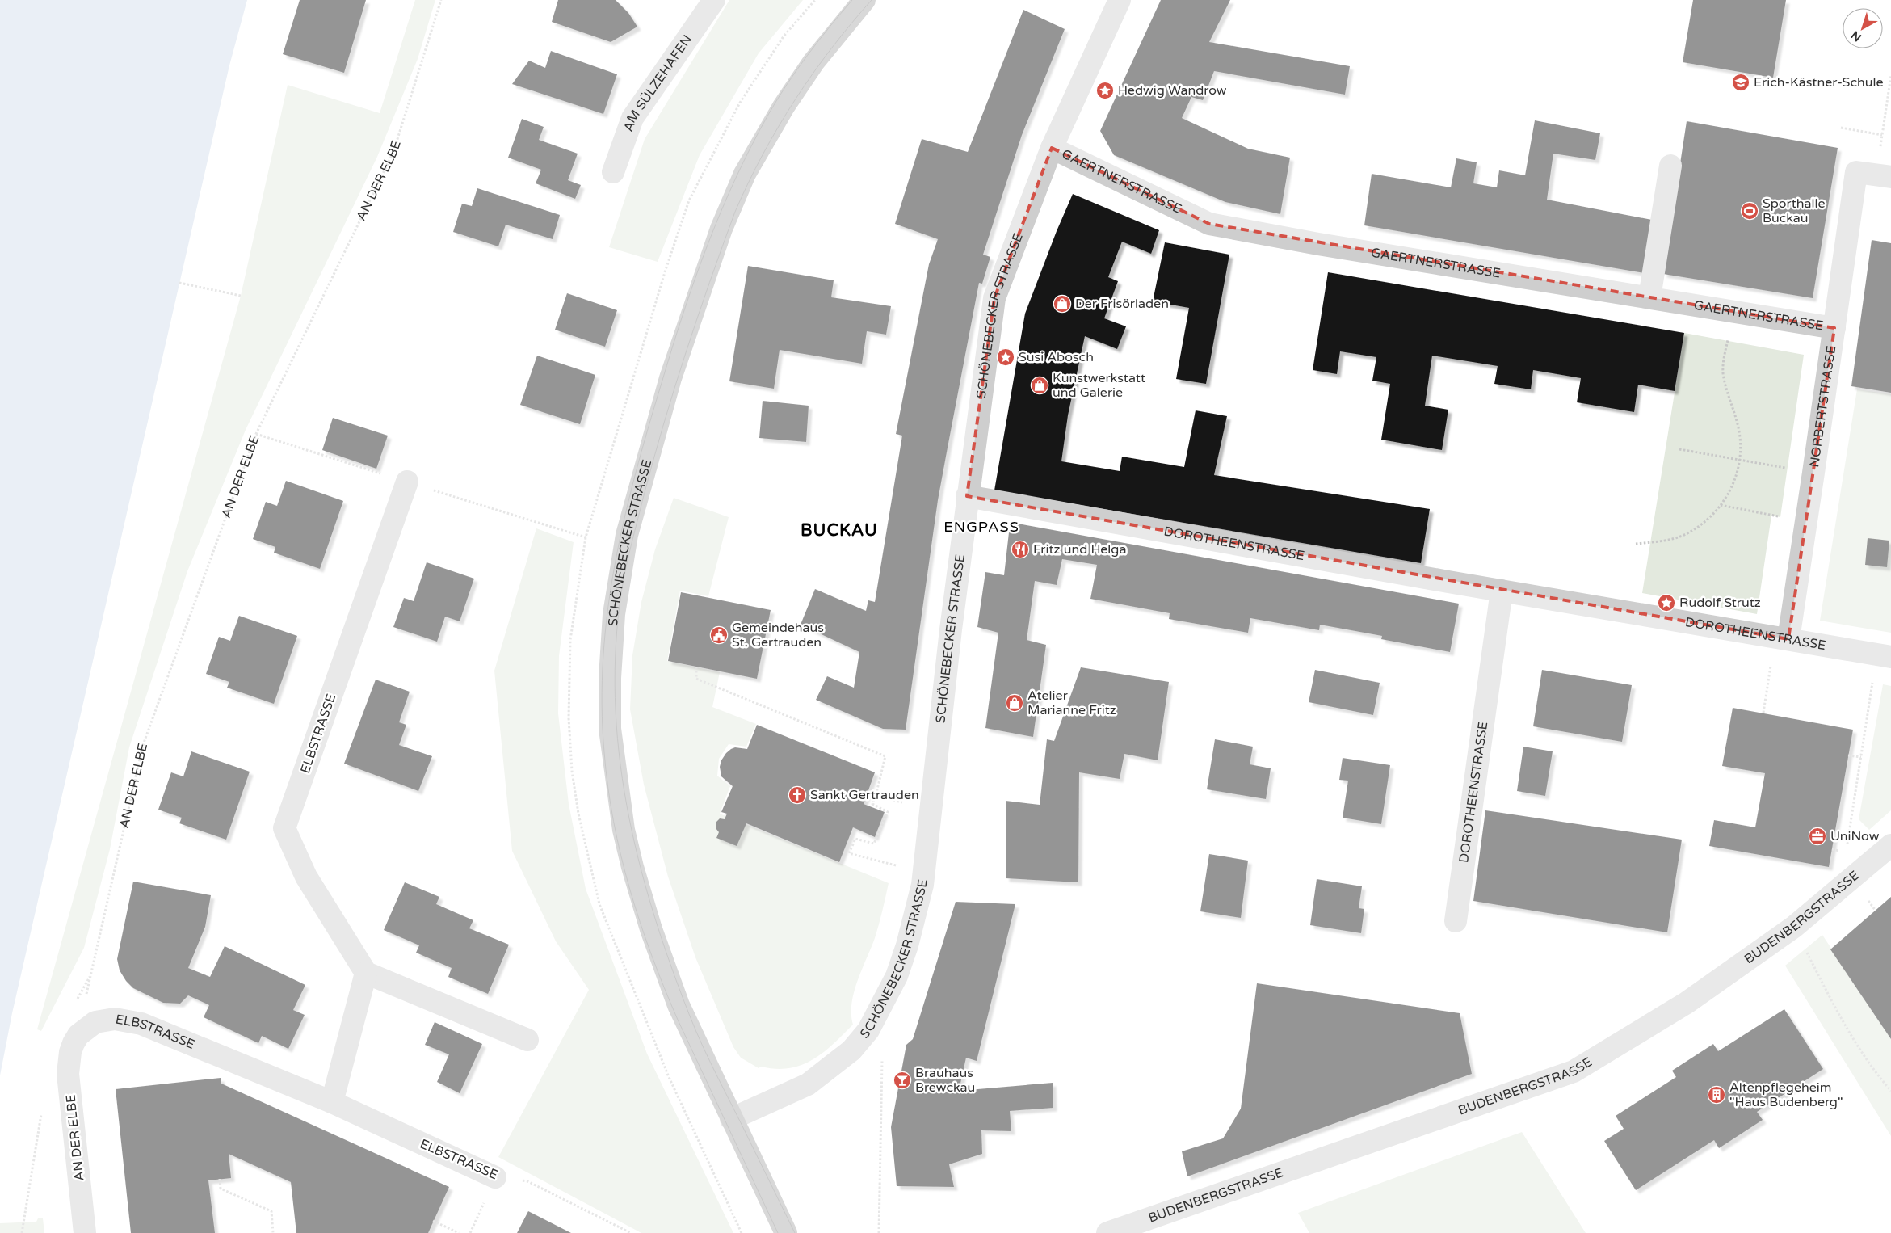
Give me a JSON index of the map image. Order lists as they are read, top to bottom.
{
  "streets": {
    "main road": ["SCHÖNEBECKER STRASSE"],
    "street": [
      "AM SÜLZEHAFEN",
      "AN DER ELBE",
      "GAERTNERSTRASSE",
      "NORBERTSTRASSE",
      "DOROTHEENSTRASSE",
      "ELBSTRASSE",
      "BUDENBERGSTRASSE"
    ]
  },
  "crossings": [
    ["AN DER ELBE", "ELBSTRASSE"],
    ["GAERTNERSTRASSE", "SCHÖNEBECKER STRASSE"],
    ["GAERTNERSTRASSE", "NORBERTSTRASSE"],
    ["SCHÖNEBECKER STRASSE", "DOROTHEENSTRASSE"],
    ["NORBERTSTRASSE", "DOROTHEENSTRASSE"]
  ],
  "districts": ["ENGPASS", "BUCKAU"],
  "places": {
    "school or university": ["Erich-Kästner-Schule"],
    "place": ["Hedwig Wandrow", "Susi Abosch", "Rudolf Strutz"],
    "sports": ["Sporthalle Buckau"],
    "shop": ["Der Frisörladen", "Kunstwerkstatt und Galerie", "Atelier Marianne Fritz"],
    "restaurant": ["Fritz und Helga"],
    "public building": ["Gemeindehaus St. Gertrauden"],
    "church": ["Sankt Gertrauden"],
    "office": ["UniNow"],
    "bar": ["Brauhaus Brewckau"],
    "building": ["Altenpflegeheim \"Haus Budenberg\""]
  },
  "north": "bottom left"
}
